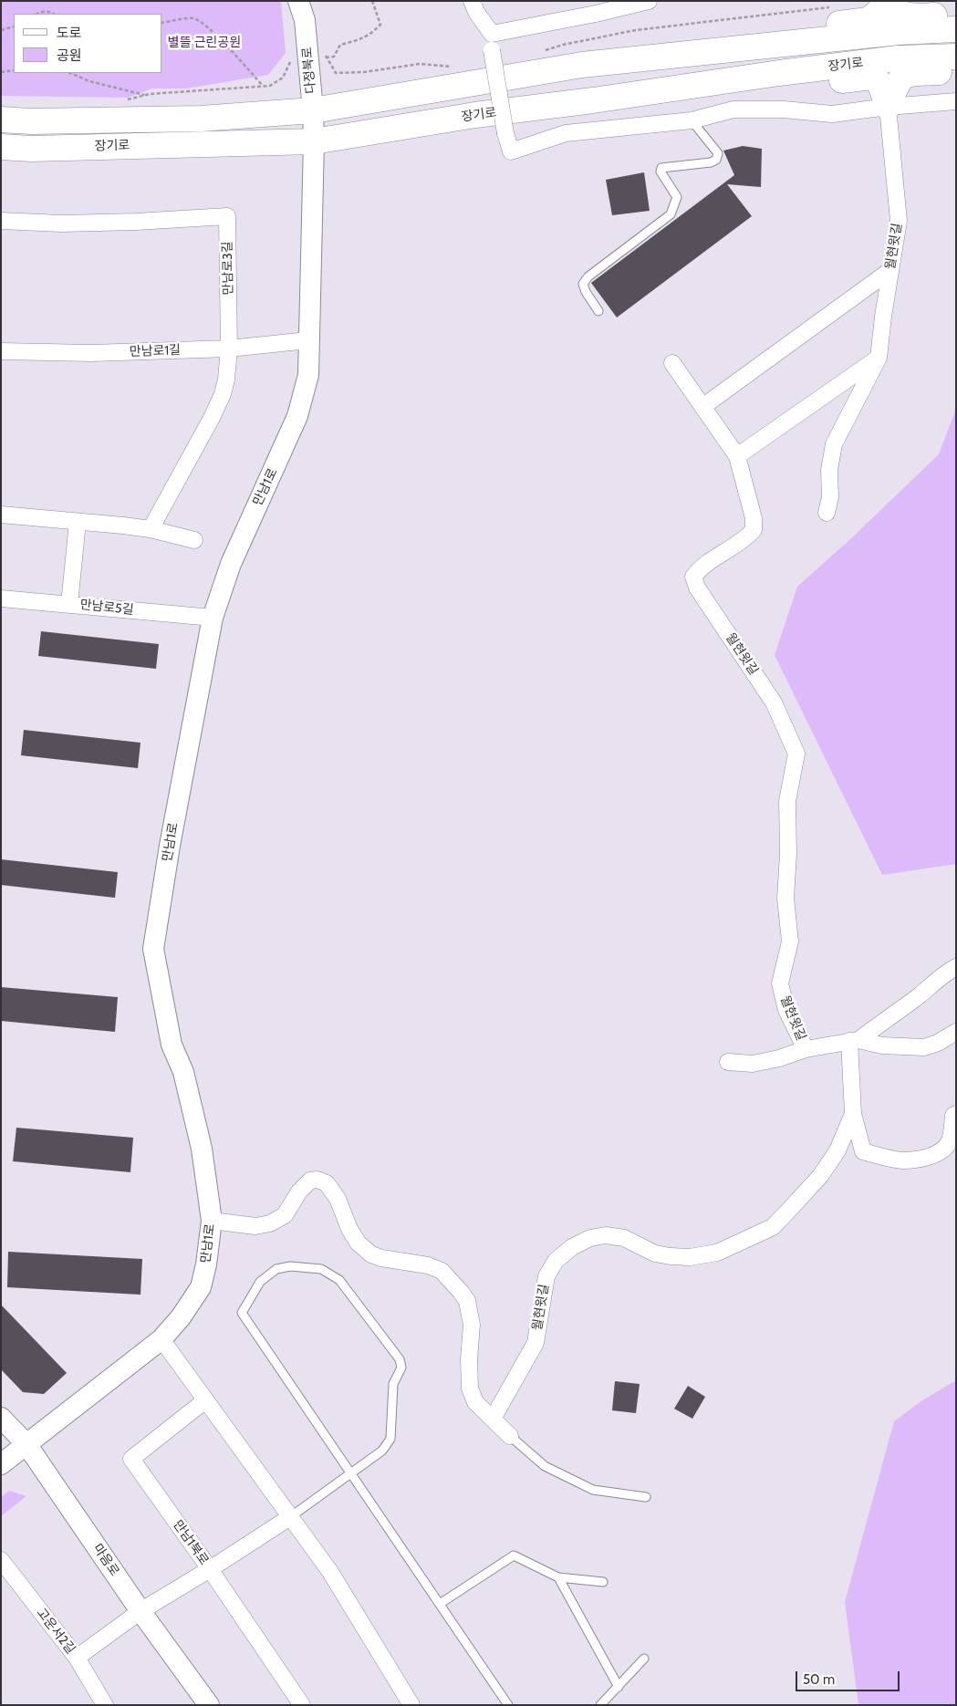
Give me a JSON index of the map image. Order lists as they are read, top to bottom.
{
  "streets": {
    "main road": ["장기로"],
    "street": [
      "다정북로",
      "월현윗길",
      "만남로3길",
      "만남로1길",
      "만남1로",
      "만남로5길",
      "만남1북로",
      "마음로",
      "고운서2길"
    ]
  },
  "crossings": [
    ["장기로", "다정북로"],
    ["장기로", "만남1로"],
    ["다정북로", "만남1로"],
    ["만남로3길", "만남로1길"],
    ["만남로1길", "만남1로"],
    ["만남1로", "만남로5길"],
    ["만남1로", "마음로"]
  ],
  "parks": ["별뜰 근린공원"],
  "legend": ["도로", "공원"],
  "scale_bar": "50 m"
}
